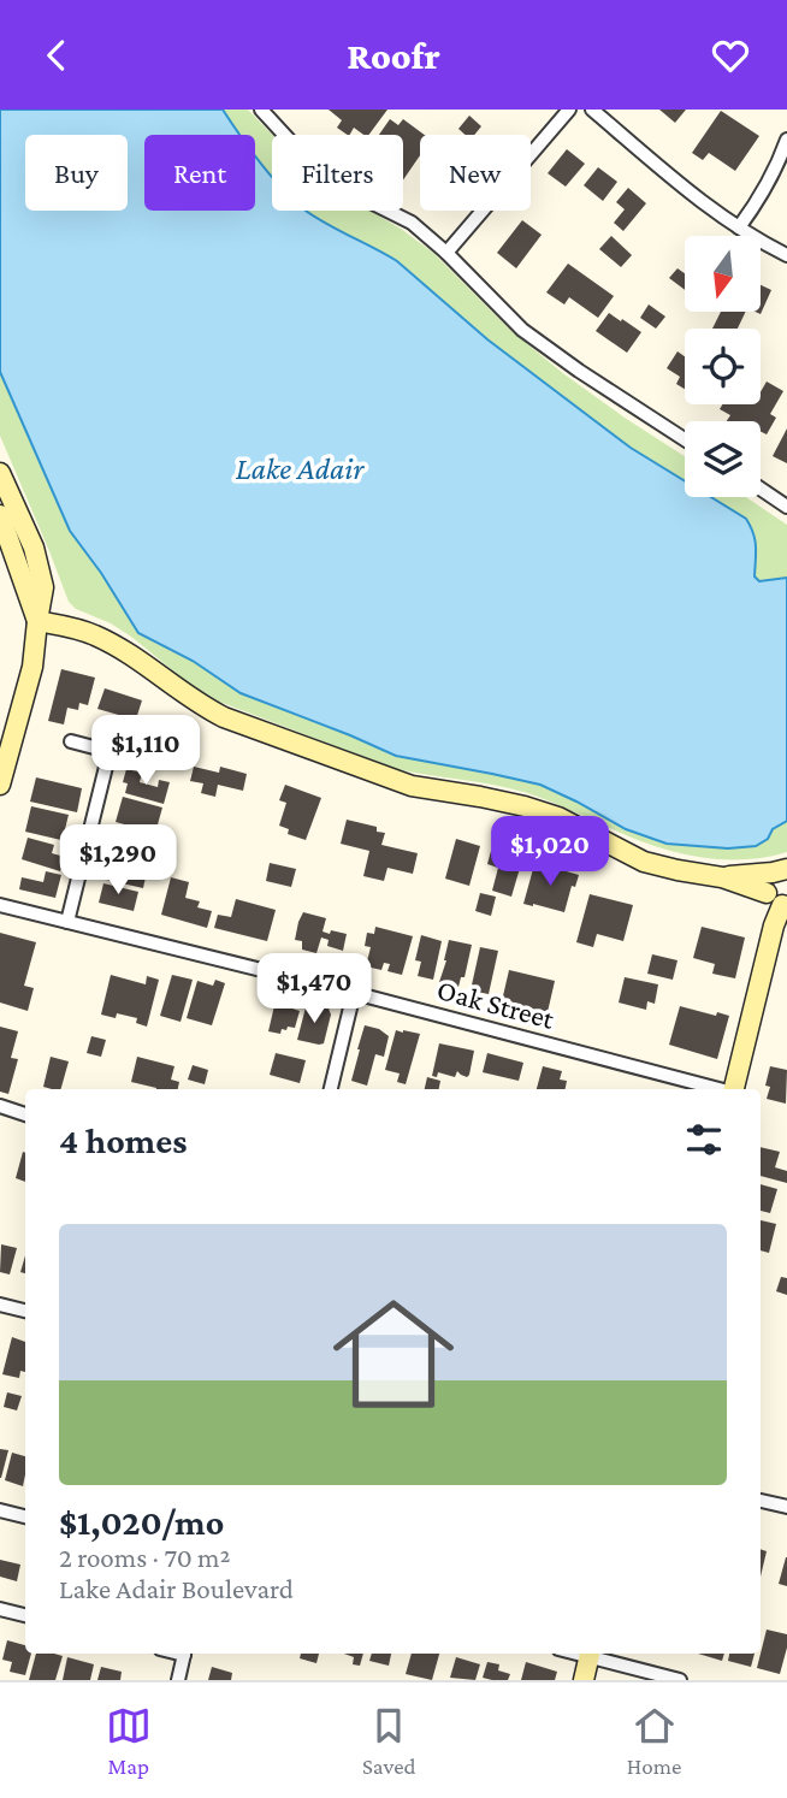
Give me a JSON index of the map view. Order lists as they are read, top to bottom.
{
  "streets": {
    "street": ["Oak Street"]
  },
  "water": ["Lake Adair"],
  "north": "bottom",
  "page": {
    "header": "Roofr",
    "chip": [
      "Buy",
      "Rent",
      "Filters",
      "New"
    ],
    "price": [
      "$1,110",
      "$1,020",
      "$1,290",
      "$1,470"
    ],
    "heading": "4 homes",
    "list": [
      {
        "name": "$1,020/mo",
        "note": "2 rooms · 70 m² · Lake Adair Boulevard"
      }
    ],
    "tabs": ["Map", "Saved", "Home"]
  }
}
